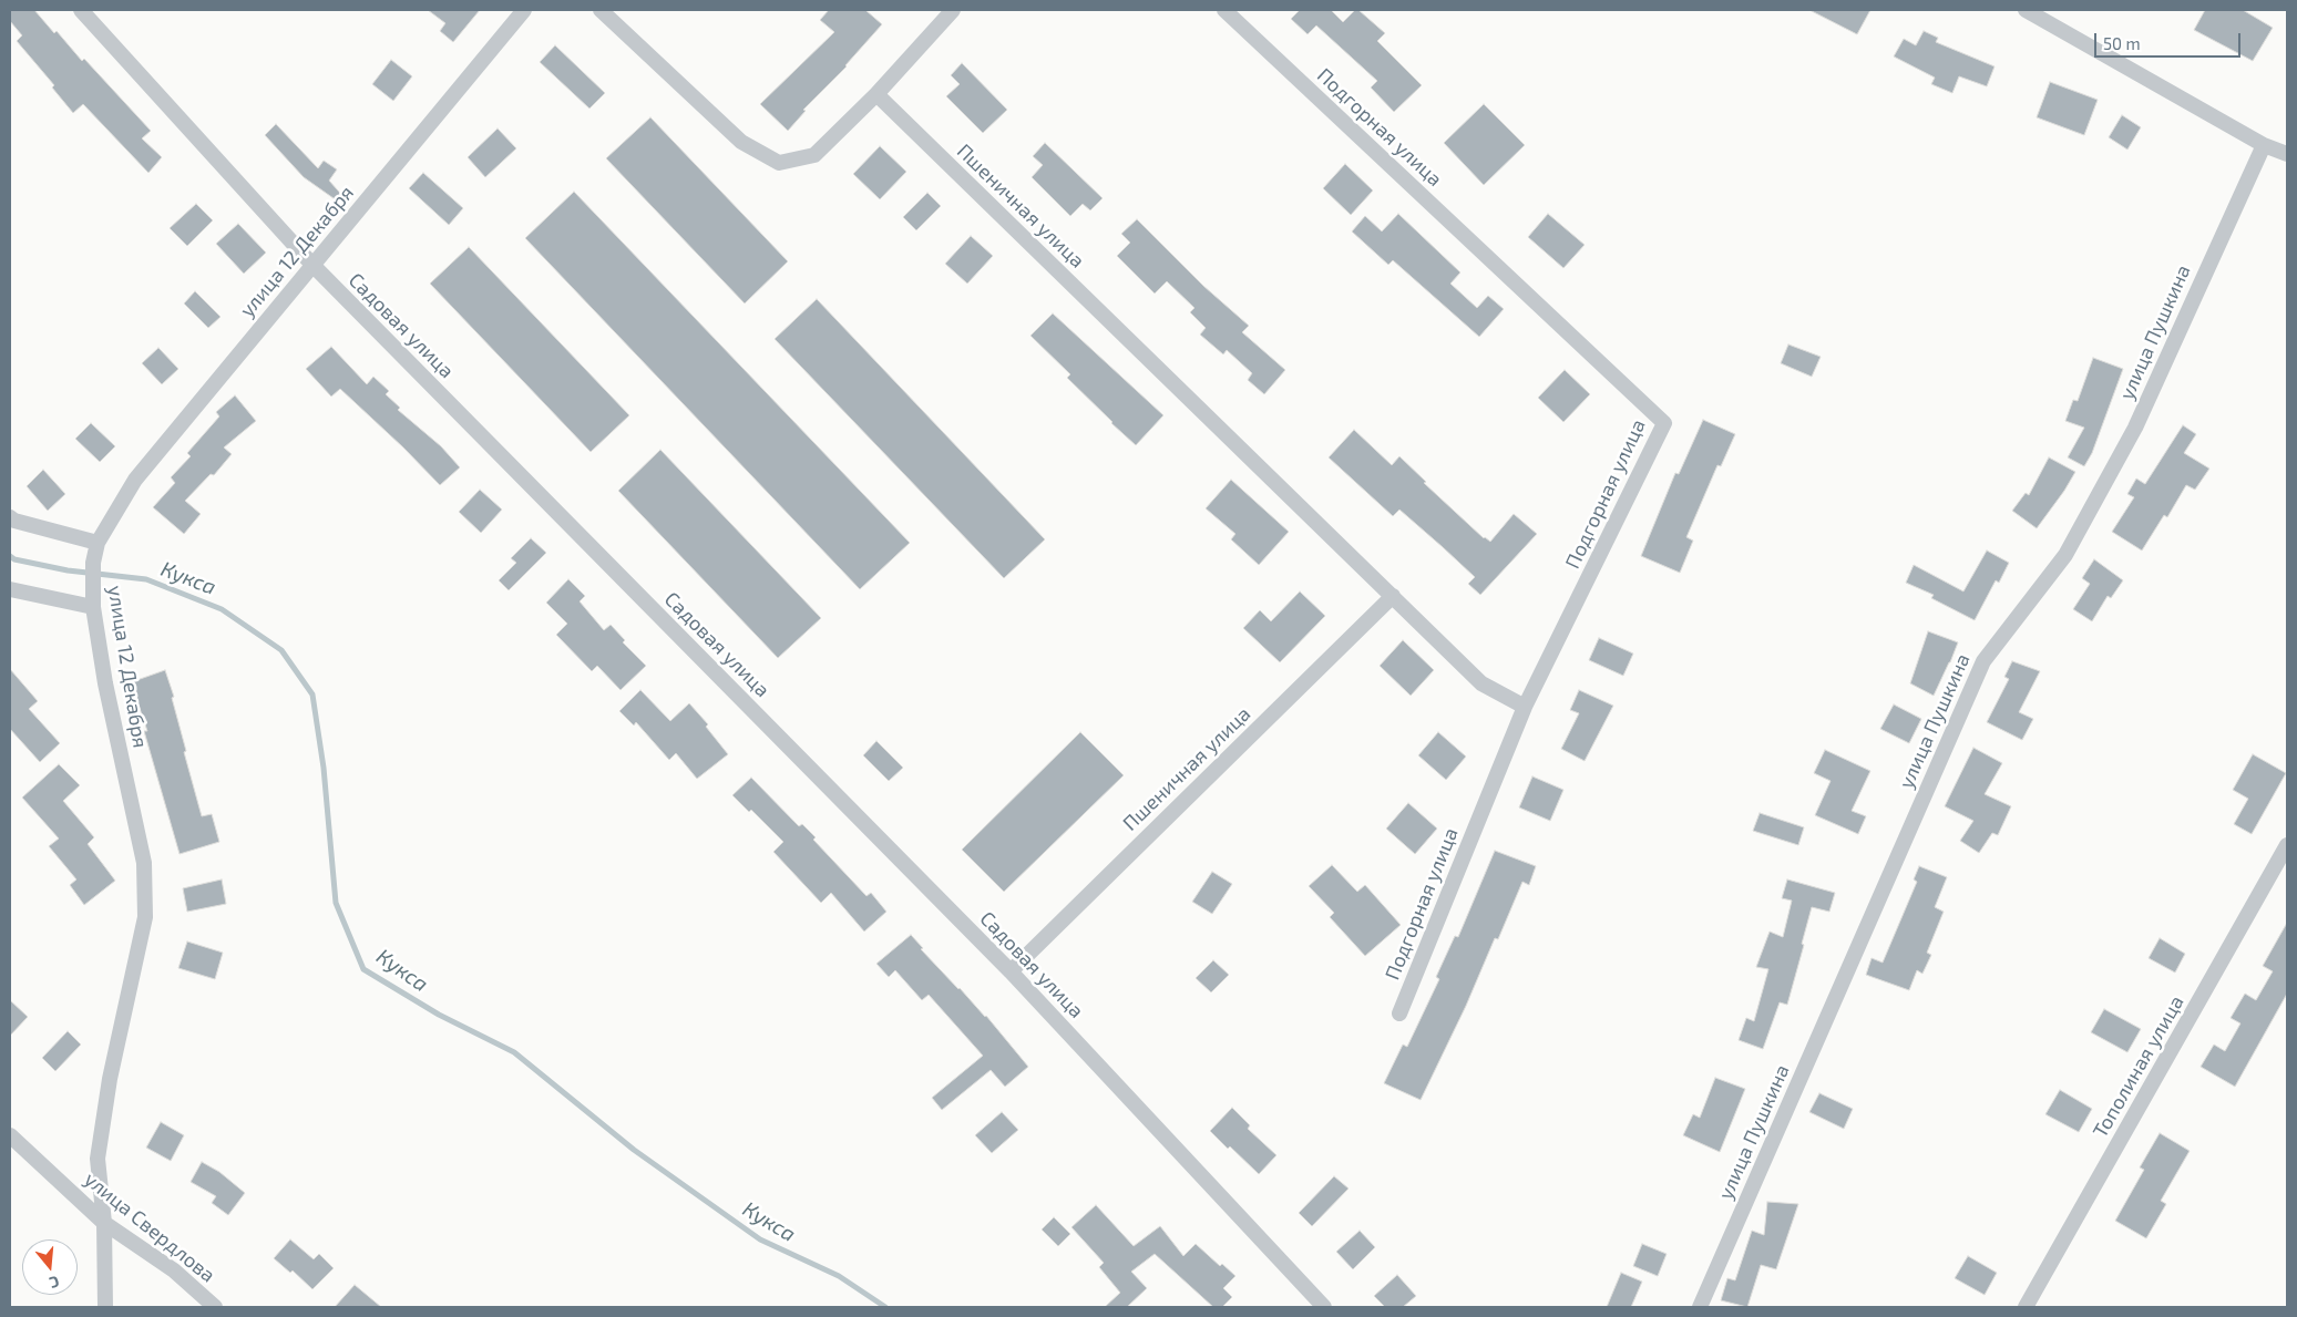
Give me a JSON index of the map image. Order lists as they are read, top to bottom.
{
  "streets": {
    "street": [
      "Подгорная улица",
      "Пшеничная улица",
      "улица 12 Декабря",
      "Садовая улица",
      "улица Пушкина",
      "Тополиная улица",
      "улица Свердлова"
    ]
  },
  "crossings": [
    ["Подгорная улица", "Пшеничная улица"],
    ["Пшеничная улица", "Садовая улица"],
    ["улица 12 Декабря", "Садовая улица"],
    ["улица 12 Декабря", "улица Свердлова"]
  ],
  "water": ["Кукса"],
  "scale_bar": "50 m",
  "north": "bottom"
}
